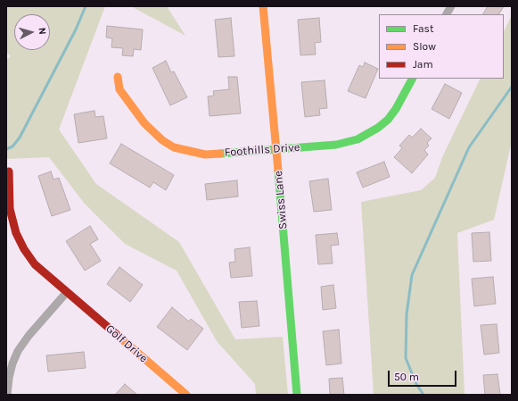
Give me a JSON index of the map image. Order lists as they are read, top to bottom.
{
  "streets": {
    "street": ["Foothills Drive", "Swiss Lane", "Golf Drive"]
  },
  "crossings": [
    ["Foothills Drive", "Swiss Lane"]
  ],
  "legend": ["Fast", "Slow", "Jam"],
  "scale_bar": "50 m",
  "north": "right"
}
